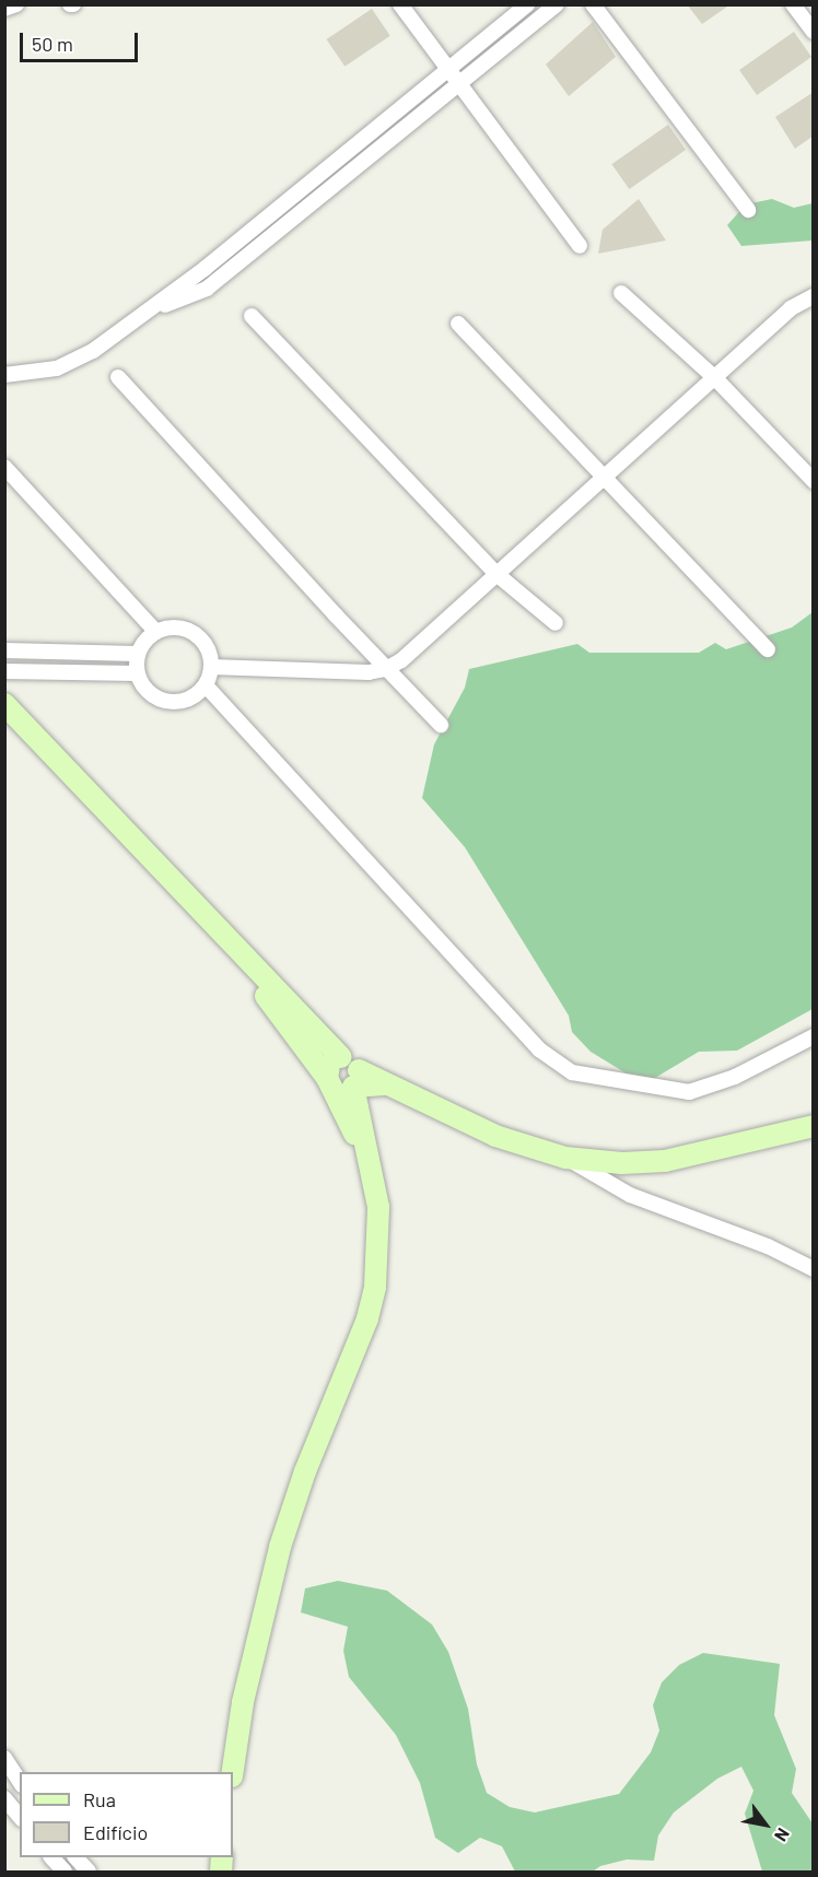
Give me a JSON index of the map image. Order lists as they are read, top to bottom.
{
  "legend": ["Rua", "Edifício"],
  "scale_bar": "50 m",
  "north": "bottom right"
}
